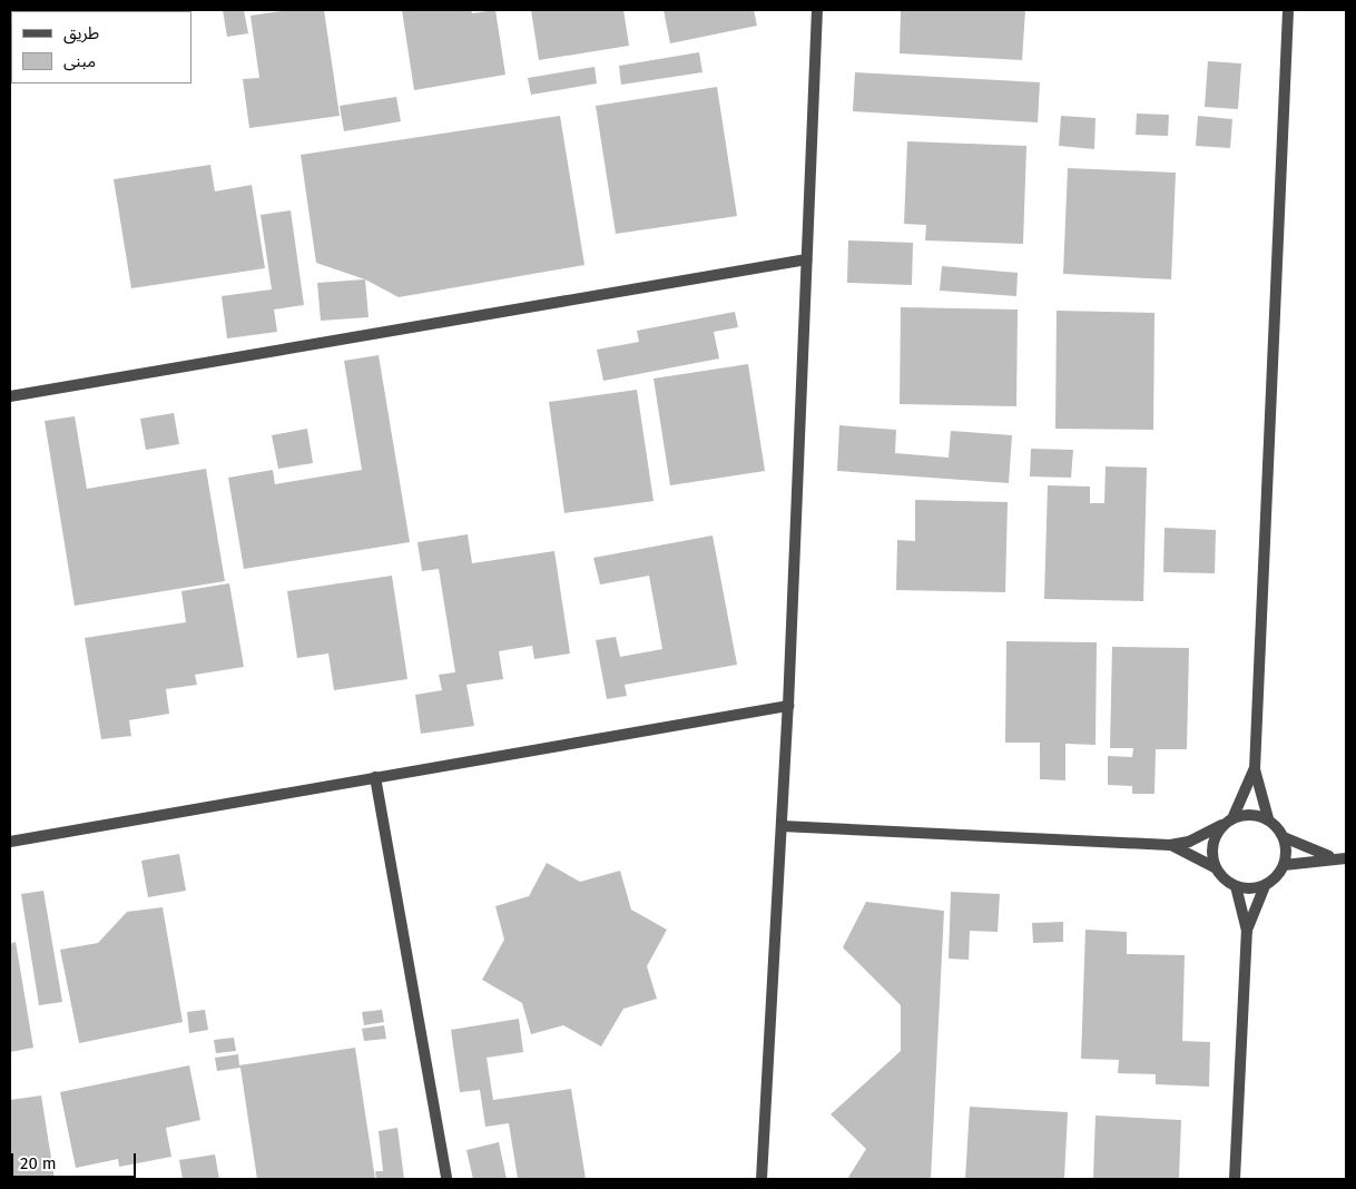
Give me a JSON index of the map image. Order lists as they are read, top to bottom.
{
  "legend": ["طريق", "مبنى"],
  "scale_bar": "20 m"
}
